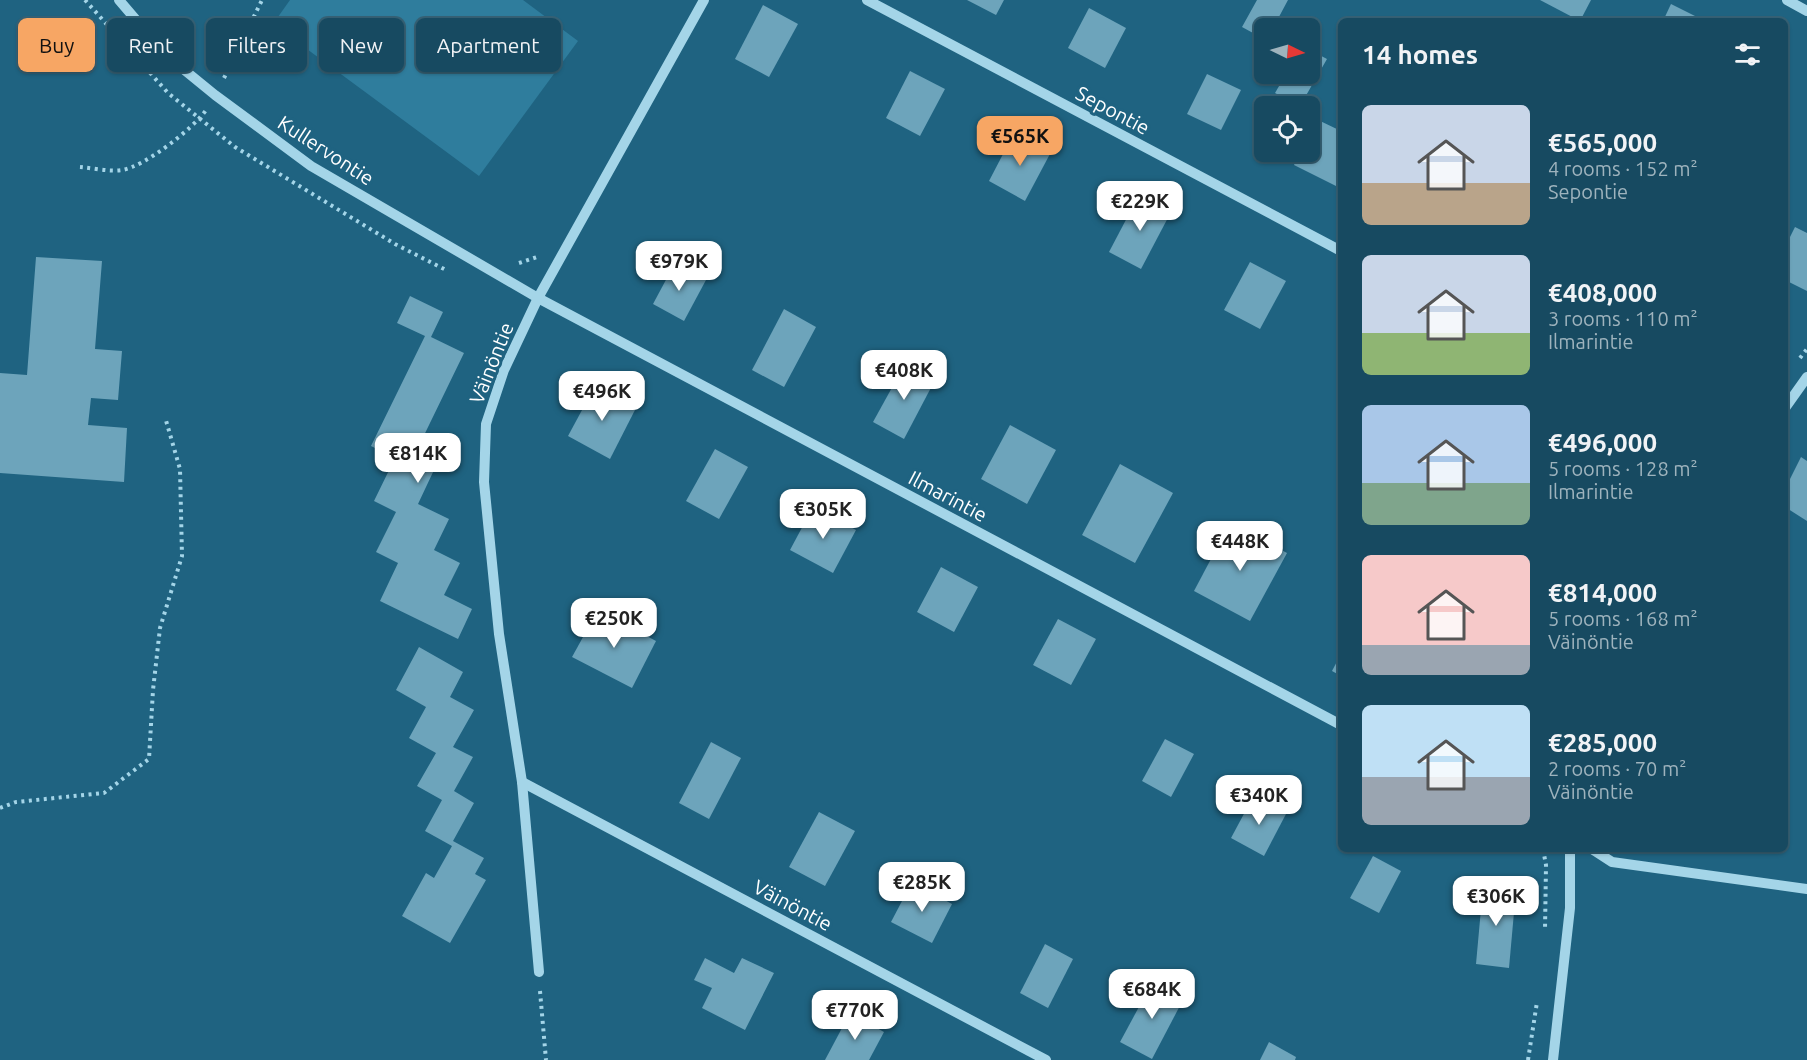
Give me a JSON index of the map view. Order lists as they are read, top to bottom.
{
  "streets": {
    "street": [
      "Sepontie",
      "Kullervontie",
      "Väinöntie",
      "Ilmarintie"
    ]
  },
  "crossings": [
    ["Kullervontie", "Väinöntie"],
    ["Kullervontie", "Ilmarintie"],
    ["Väinöntie", "Ilmarintie"]
  ],
  "north": "right",
  "page": {
    "chip": [
      "Buy",
      "Rent",
      "Filters",
      "New",
      "Apartment"
    ],
    "heading": "14 homes",
    "list": [
      {
        "name": "€565,000",
        "note": "4 rooms · 152 m² · Sepontie"
      },
      {
        "name": "€408,000",
        "note": "3 rooms · 110 m² · Ilmarintie"
      },
      {
        "name": "€496,000",
        "note": "5 rooms · 128 m² · Ilmarintie"
      },
      {
        "name": "€814,000",
        "note": "5 rooms · 168 m² · Väinöntie"
      },
      {
        "name": "€285,000",
        "note": "2 rooms · 70 m² · Väinöntie"
      }
    ],
    "price": [
      "€565K",
      "€229K",
      "€979K",
      "€408K",
      "€496K",
      "€814K",
      "€305K",
      "€448K",
      "€250K",
      "€340K",
      "€285K",
      "€306K",
      "€684K",
      "€770K"
    ]
  }
}
